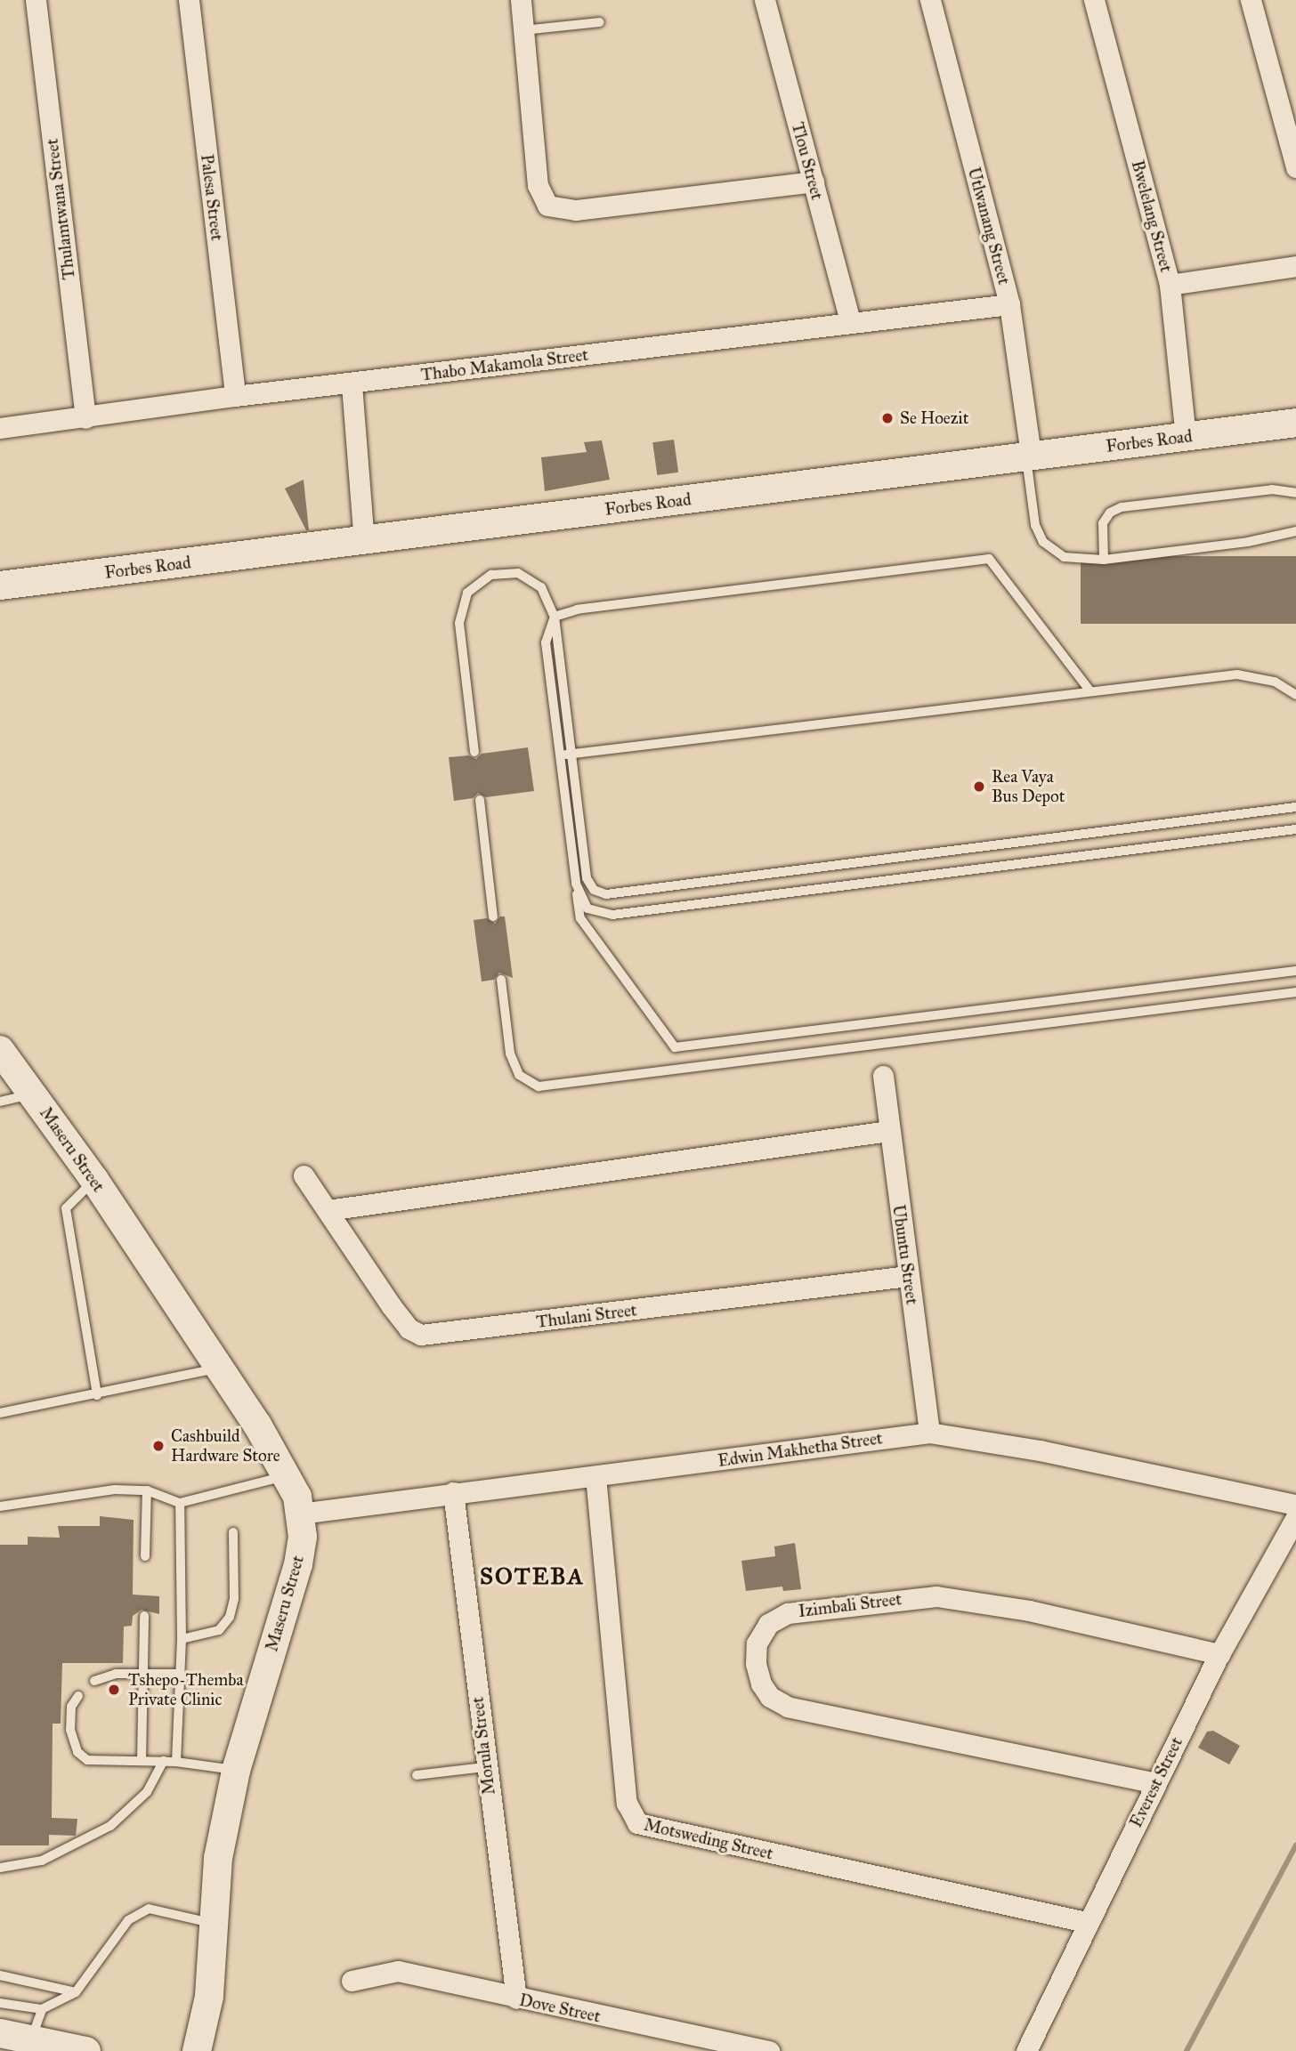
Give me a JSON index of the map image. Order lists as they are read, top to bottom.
{
  "streets": {
    "street": [
      "Tlou Street",
      "Palesa Street",
      "Thulamtwana Street",
      "Bwelelang Street",
      "Utlwanang Street",
      "Thabo Makamola Street",
      "Forbes Road",
      "Maseru Street",
      "Ubuntu Street",
      "Thulani Street",
      "Edwin Makhetha Street",
      "Izimbali Street",
      "Morula Street",
      "Everest Street",
      "Motsweding Street",
      "Dove Street"
    ]
  },
  "crossings": [
    ["Tlou Street", "Thabo Makamola Street"],
    ["Palesa Street", "Thabo Makamola Street"],
    ["Thulamtwana Street", "Thabo Makamola Street"],
    ["Bwelelang Street", "Forbes Road"],
    ["Utlwanang Street", "Thabo Makamola Street"],
    ["Utlwanang Street", "Forbes Road"],
    ["Maseru Street", "Edwin Makhetha Street"],
    ["Ubuntu Street", "Thulani Street"],
    ["Ubuntu Street", "Edwin Makhetha Street"],
    ["Edwin Makhetha Street", "Morula Street"],
    ["Edwin Makhetha Street", "Motsweding Street"],
    ["Izimbali Street", "Everest Street"],
    ["Morula Street", "Dove Street"],
    ["Everest Street", "Motsweding Street"]
  ],
  "districts": ["SOTEBA"],
  "places": [
    "Se Hoezit",
    "Rea Vaya Bus Depot",
    "Cashbuild Hardware Store",
    "Tshepo-Themba Private Clinic"
  ]
}
